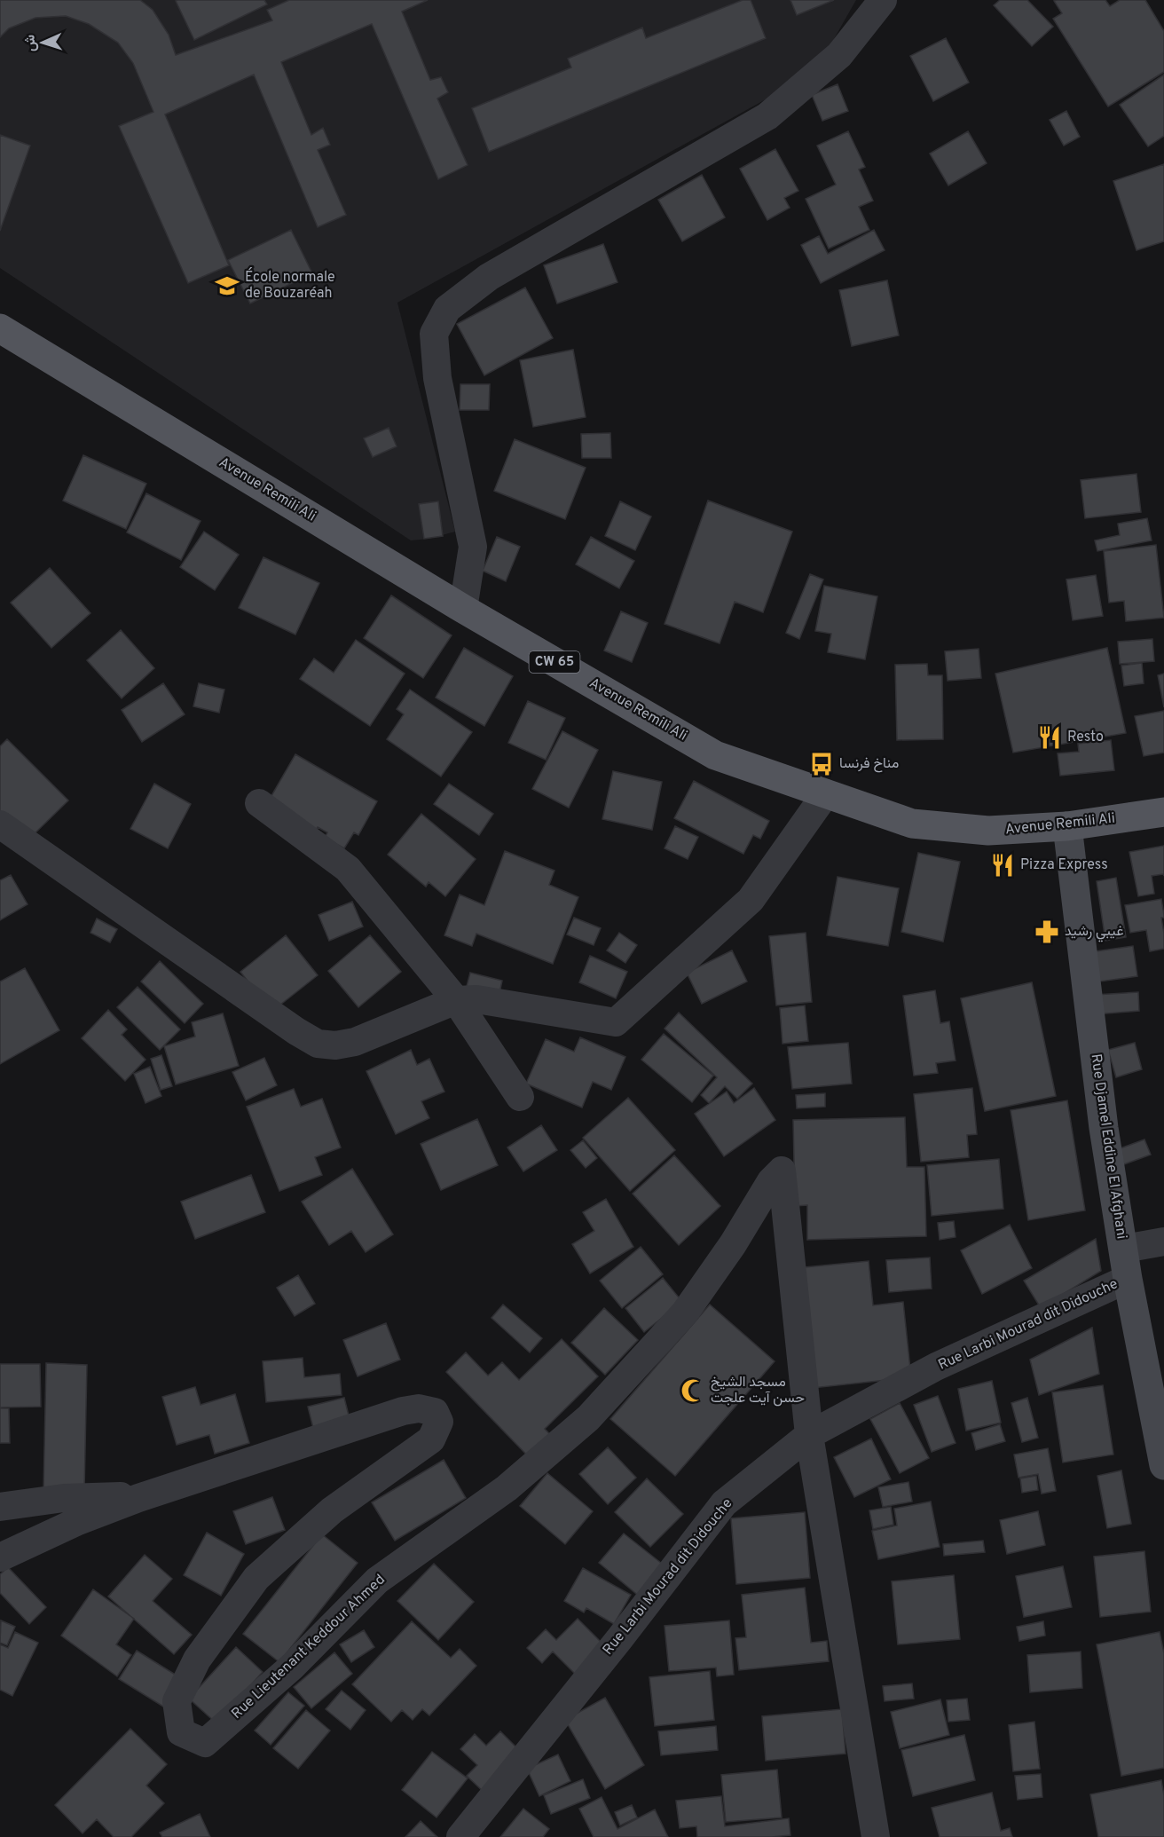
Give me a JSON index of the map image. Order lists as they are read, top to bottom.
{
  "streets": {
    "main road": ["Avenue Remili Ali", "CW 65", "Rue Djamel Eddine El Afghani"],
    "street": ["Rue Larbi Mourad dit Didouche", "Rue Lieutenant Keddour Ahmed"]
  },
  "crossings": [
    ["Avenue Remili Ali", "Rue Djamel Eddine El Afghani"],
    ["Rue Djamel Eddine El Afghani", "Rue Larbi Mourad dit Didouche"],
    ["Rue Larbi Mourad dit Didouche", "Rue Lieutenant Keddour Ahmed"]
  ],
  "places": {
    "school or university": ["École normale de Bouzaréah"],
    "restaurant": ["Resto", "Pizza Express"],
    "bus stop": ["مناخ فرنسا"],
    "pharmacy": ["غيبي رشيد"],
    "mosque": ["مسجد الشيخ حسن آيت علجت"]
  },
  "north": "left"
}
